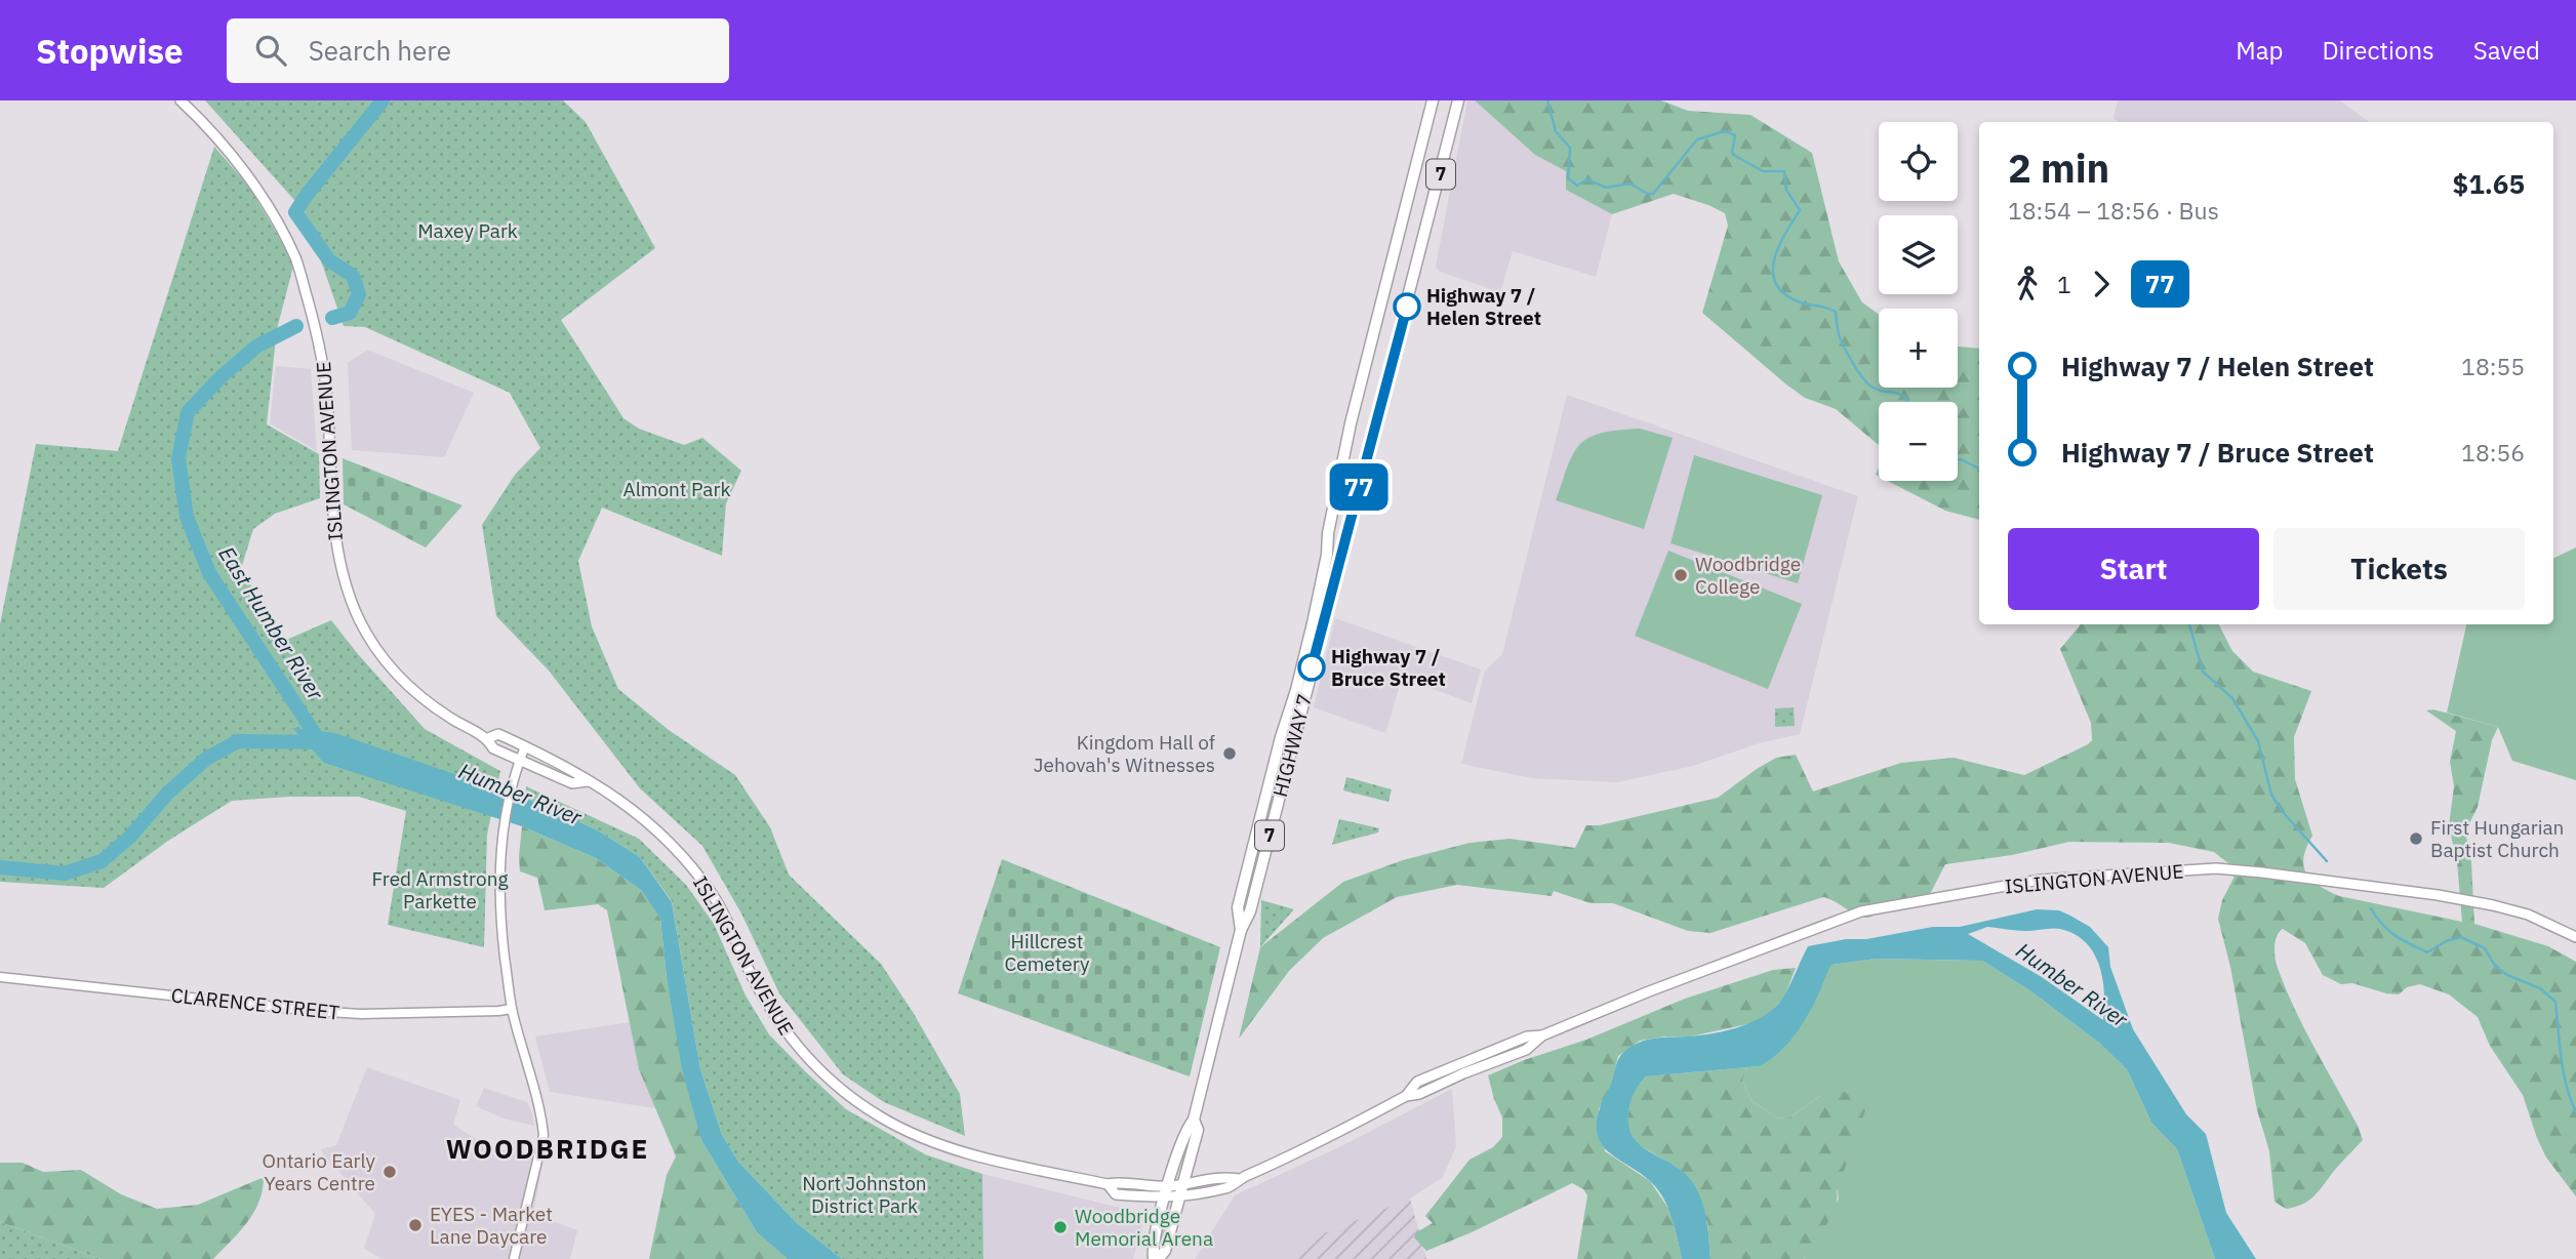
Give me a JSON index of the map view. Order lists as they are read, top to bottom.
{
  "streets": {
    "main road": ["7", "ISLINGTON AVENUE", "HIGHWAY 7"],
    "street": ["CLARENCE STREET"]
  },
  "crossings": [
    ["ISLINGTON AVENUE", "HIGHWAY 7"]
  ],
  "districts": ["WOODBRIDGE"],
  "water": ["East Humber River", "Humber River"],
  "parks": [
    "Maxey Park",
    "Almont Park",
    "Fred Armstrong Parkette",
    "Hillcrest Cemetery",
    "Nort Johnston District Park"
  ],
  "places": [
    "Highway 7 / Helen Street",
    "Woodbridge College",
    "Highway 7 / Bruce Street",
    "Kingdom Hall of Jehovah's Witnesses",
    "First Hungarian Baptist Church",
    "Ontario Early Years Centre",
    "EYES - Market Lane Daycare",
    "Woodbridge Memorial Arena"
  ],
  "lines": ["bus line 77"],
  "page": {
    "header": "Stopwise",
    "search": "Search here",
    "nav": ["Map", "Directions", "Saved"],
    "on_map": "77",
    "map_buttons": ["+", "−"],
    "heading": ["2 min", "18:54 – 18:56 · Bus", "$1.65"],
    "legs": ["1", "77"],
    "list": [
      {
        "name": "Highway 7 / Helen Street",
        "value": "18:55"
      },
      {
        "name": "Highway 7 / Bruce Street",
        "value": "18:56"
      }
    ],
    "buttons": ["Start", "Tickets"]
  }
}
